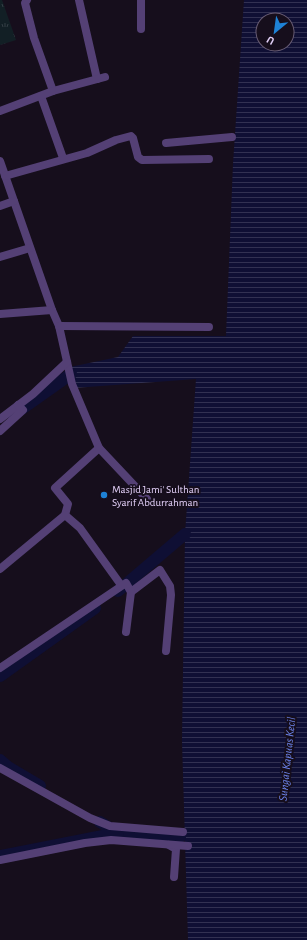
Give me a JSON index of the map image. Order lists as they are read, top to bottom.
{
  "water": ["Sungai Kapuas Kecil"],
  "places": ["Masjid Jami' Sulthan Syarif Abdurrahman"],
  "north": "bottom left"
}
